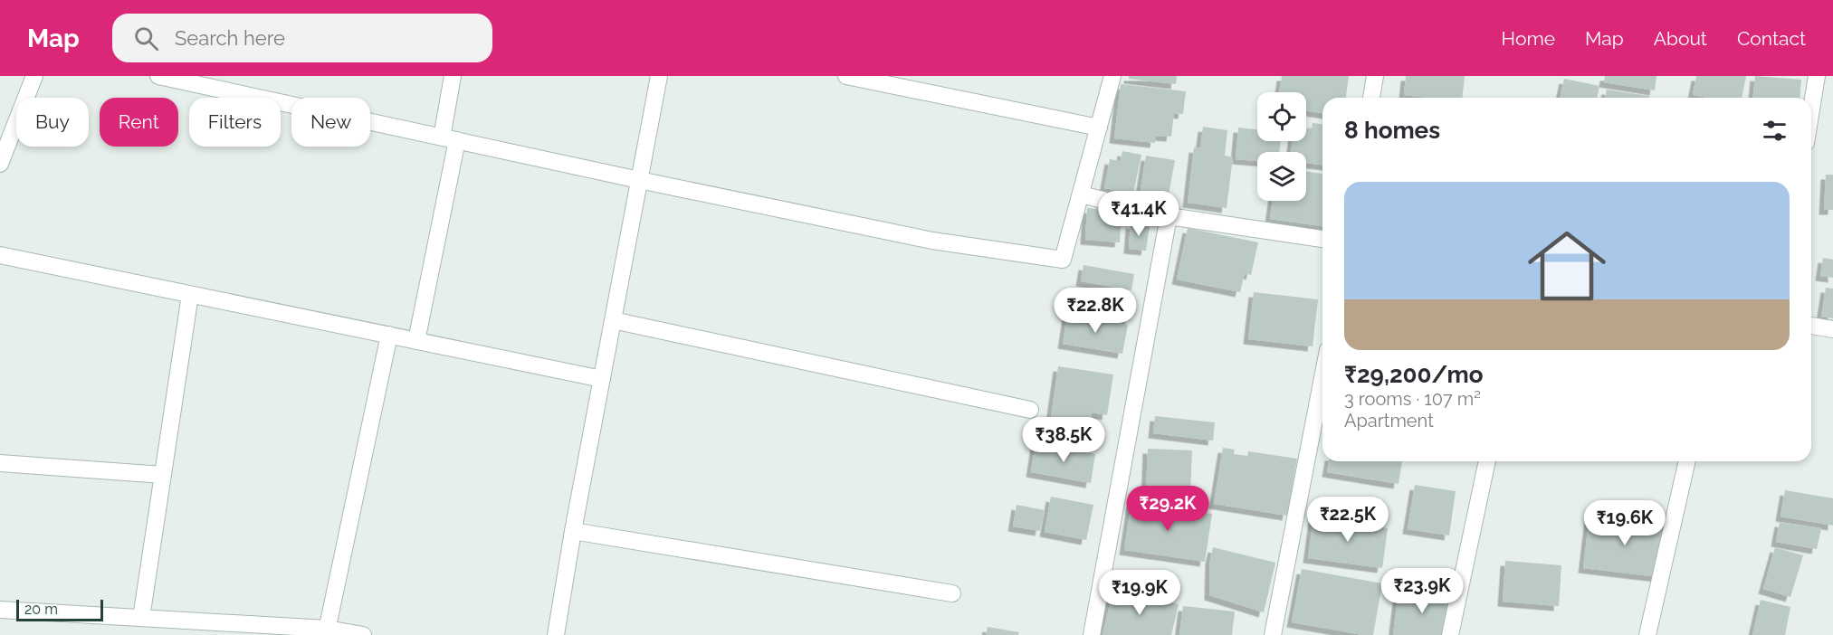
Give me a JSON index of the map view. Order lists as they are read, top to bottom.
{
  "scale_bar": "20 m",
  "page": {
    "header": "Map",
    "search": "Search here",
    "nav": [
      "Home",
      "Map",
      "About",
      "Contact"
    ],
    "chip": [
      "Buy",
      "Rent",
      "Filters",
      "New"
    ],
    "heading": "8 homes",
    "list": [
      {
        "name": "₹29,200/mo",
        "note": "3 rooms · 107 m² · Apartment"
      }
    ],
    "price": [
      "₹41.4K",
      "₹22.8K",
      "₹38.5K",
      "₹29.2K",
      "₹22.5K",
      "₹19.6K",
      "₹23.9K",
      "₹19.9K"
    ],
    "scale": "20 m"
  }
}
